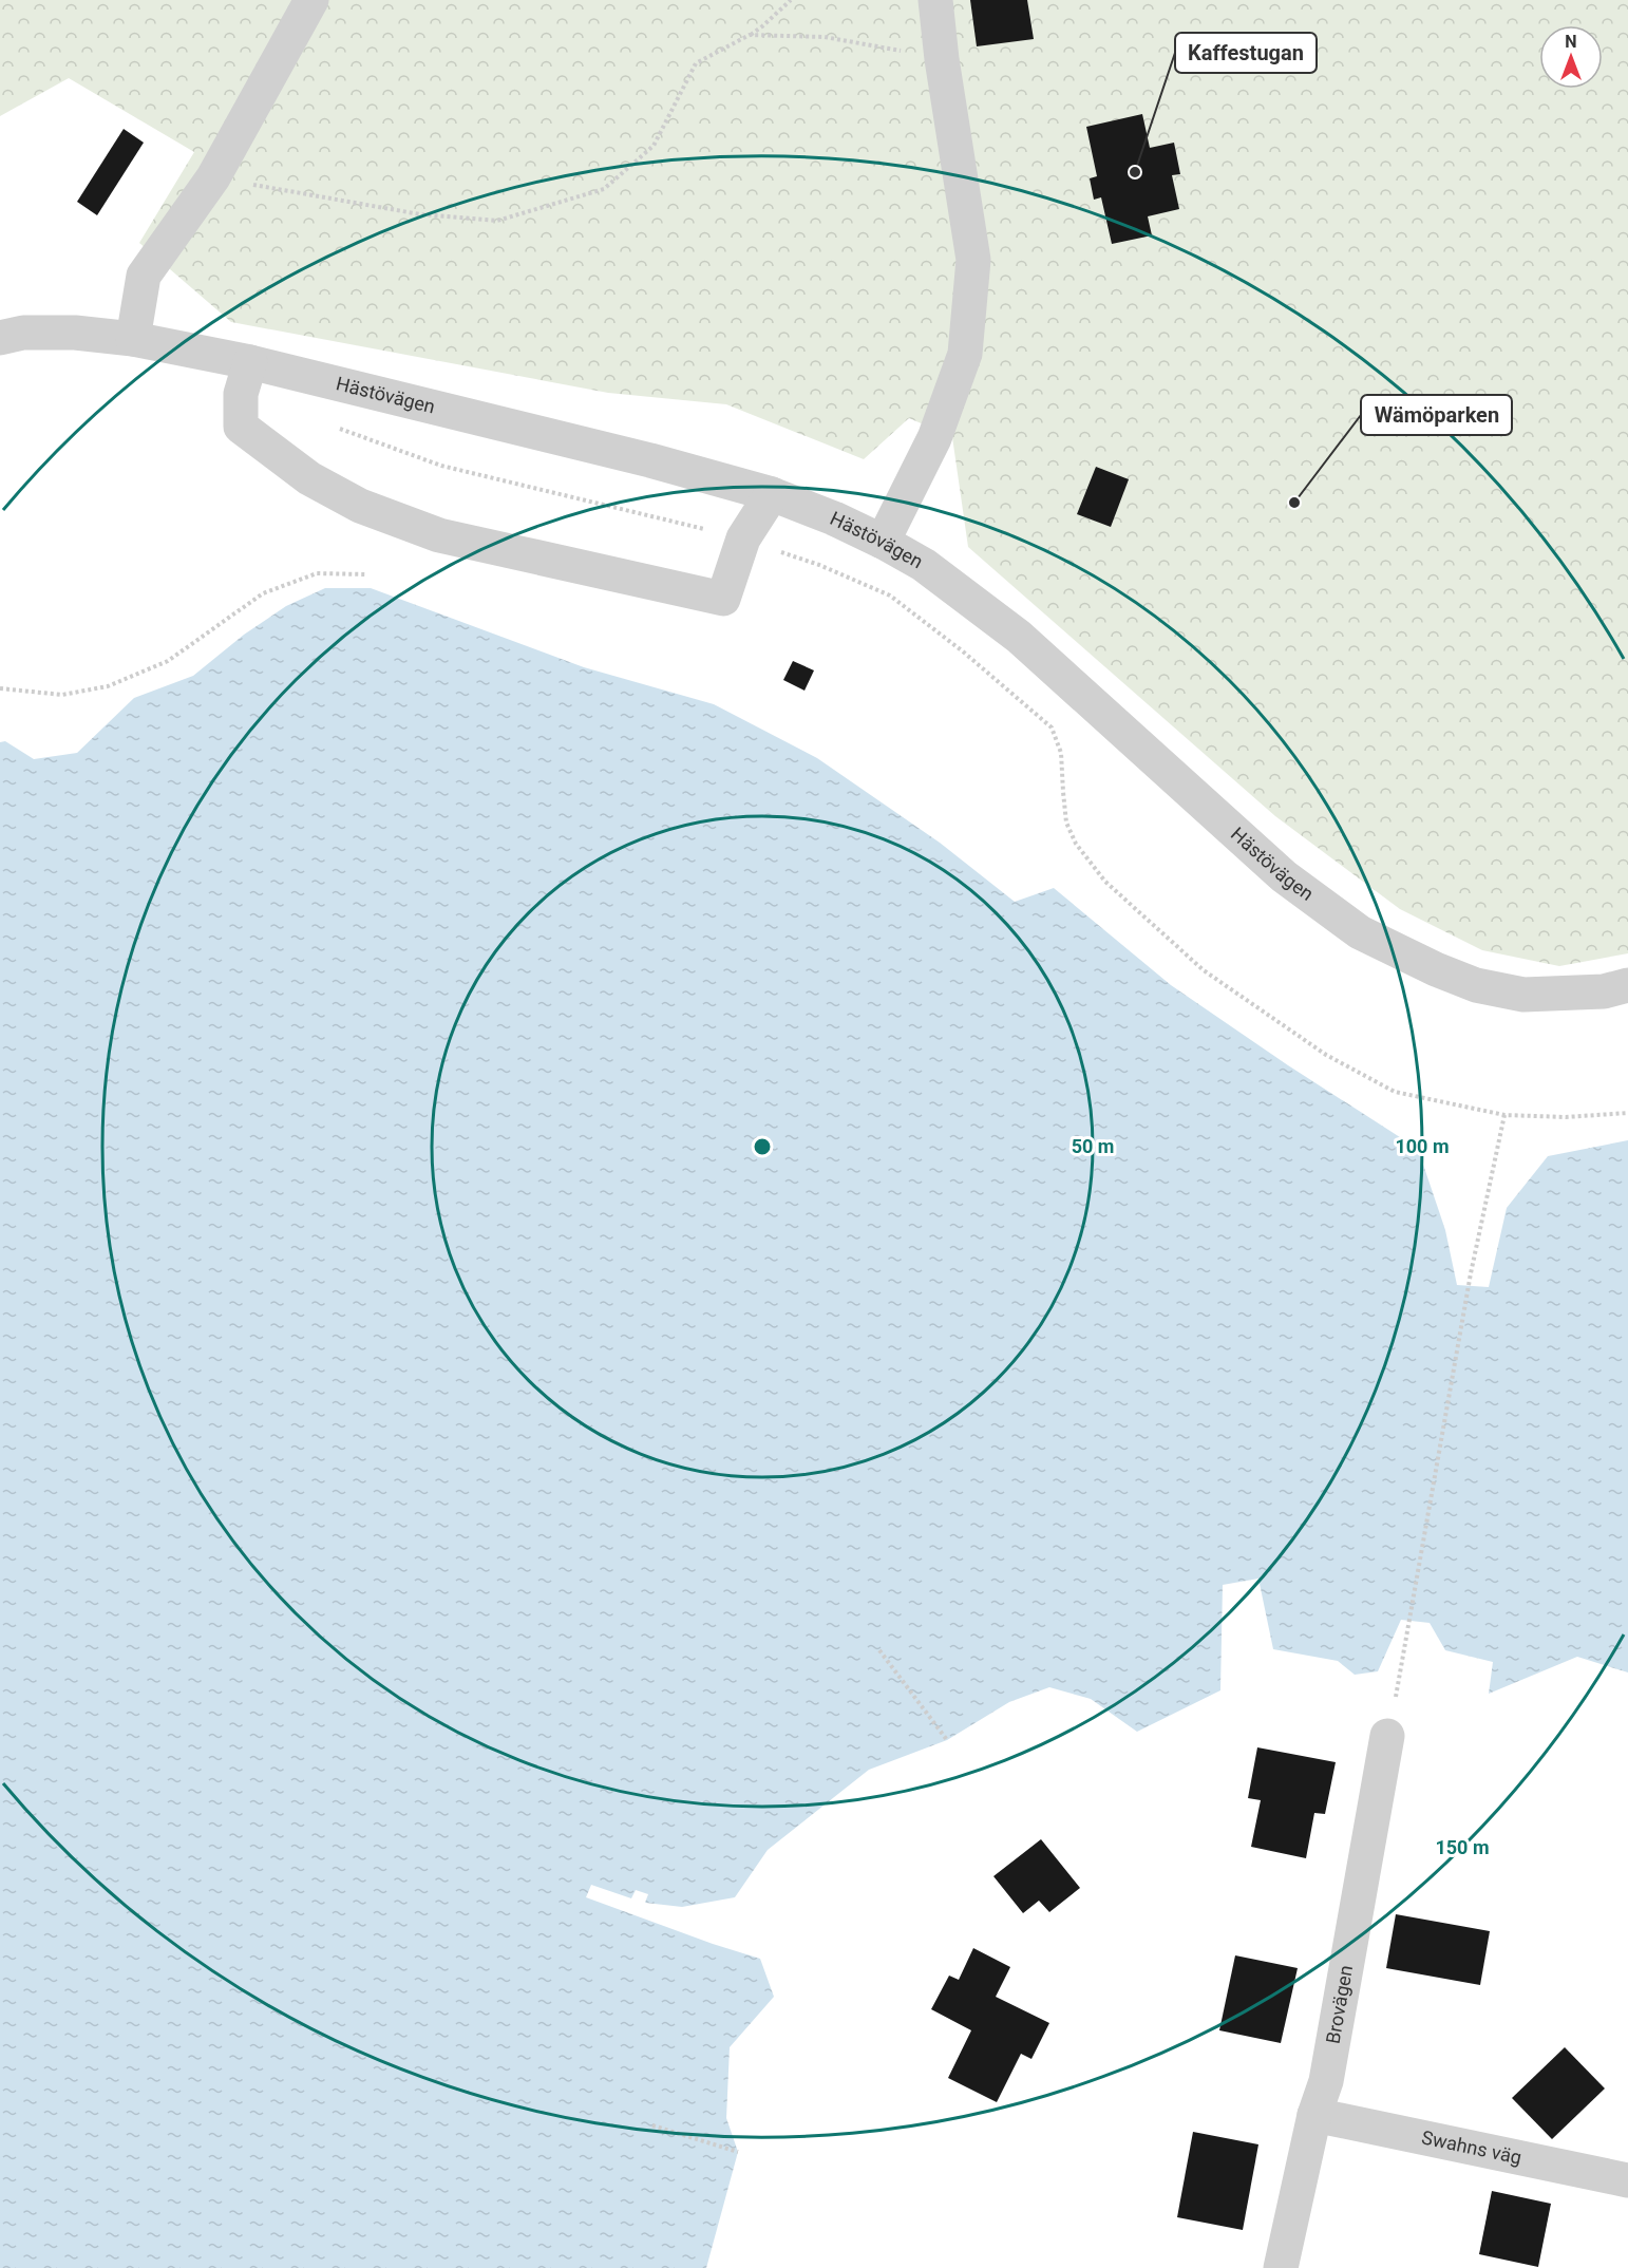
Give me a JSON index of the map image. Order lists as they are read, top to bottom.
{
  "streets": {
    "street": ["Hästövägen", "Brovägen", "Swahns väg"]
  },
  "crossings": [
    ["Brovägen", "Swahns väg"]
  ],
  "places": ["Kaffestugan", "Wämöparken"],
  "north": "top",
  "rings": ["50 m", "100 m", "150 m"]
}
